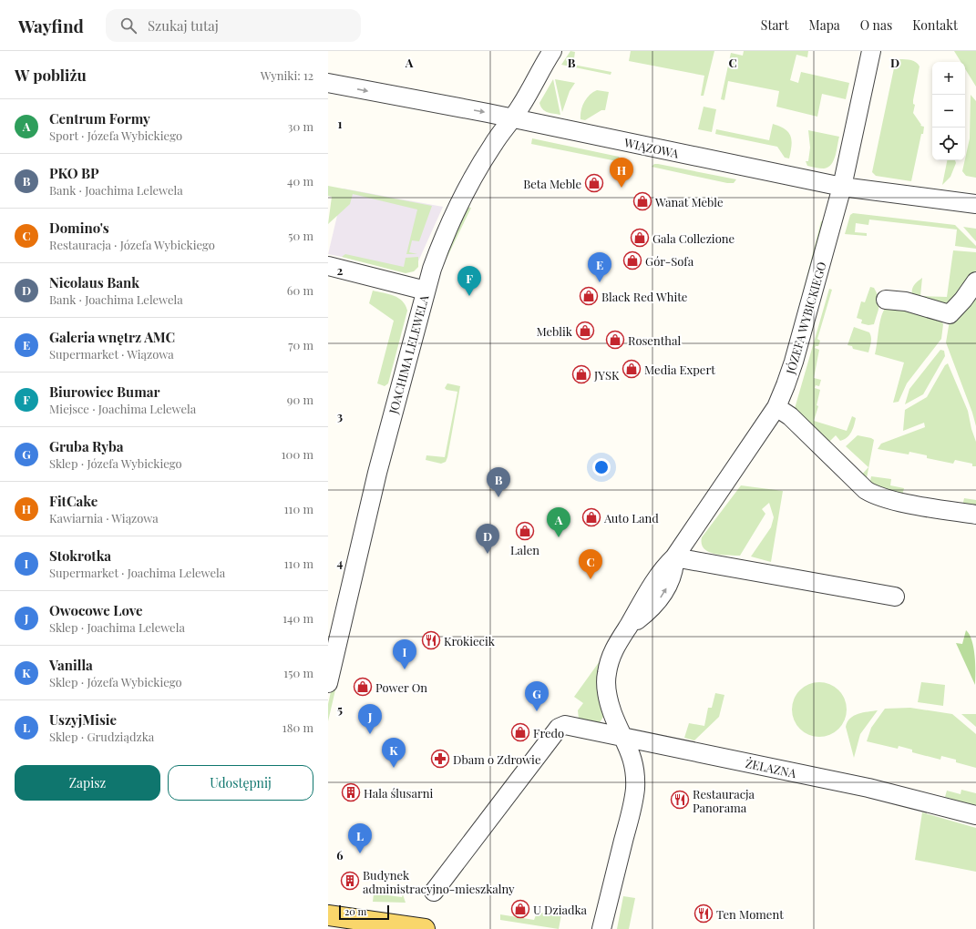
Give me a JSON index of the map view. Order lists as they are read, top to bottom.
{
  "streets": {
    "street": [
      "WIĄZOWA",
      "JÓZEFA WYBICKIEGO",
      "JOACHIMA LELEWELA",
      "ŻELAZNA"
    ]
  },
  "crossings": [
    ["WIĄZOWA", "JÓZEFA WYBICKIEGO"],
    ["WIĄZOWA", "JOACHIMA LELEWELA"],
    ["JÓZEFA WYBICKIEGO", "ŻELAZNA"]
  ],
  "places": {
    "shop": [
      "Beta Meble",
      "Wanat Meble",
      "Gala Collezione",
      "Gór-Sofa",
      "Black Red White",
      "Meblik",
      "Rosenthal",
      "Media Expert",
      "JYSK",
      "Auto Land",
      "Lalen",
      "Power On",
      "Fredo",
      "U Dziadka"
    ],
    "restaurant": ["Krokiecik", "Restauracja Panorama", "Ten Moment"],
    "pharmacy": ["Dbam o Zdrowie"],
    "building": ["Hala ślusarni", "Budynek administracyjno-mieszkalny"]
  },
  "scale_bar": "20 m",
  "page": {
    "header": "Wayfind",
    "search": "Szukaj tutaj",
    "nav": [
      "Start",
      "Mapa",
      "O nas",
      "Kontakt"
    ],
    "heading": ["W pobliżu", "Wyniki: 12"],
    "map_buttons": ["+", "−"],
    "list": [
      {
        "mark": "A",
        "name": "Centrum Formy",
        "note": "Sport · Józefa Wybickiego",
        "value": "30 m"
      },
      {
        "mark": "B",
        "name": "PKO BP",
        "note": "Bank · Joachima Lelewela",
        "value": "40 m"
      },
      {
        "mark": "C",
        "name": "Domino's",
        "note": "Restauracja · Józefa Wybickiego",
        "value": "50 m"
      },
      {
        "mark": "D",
        "name": "Nicolaus Bank",
        "note": "Bank · Joachima Lelewela",
        "value": "60 m"
      },
      {
        "mark": "E",
        "name": "Galeria wnętrz AMC",
        "note": "Supermarket · Wiązowa",
        "value": "70 m"
      },
      {
        "mark": "F",
        "name": "Biurowiec Bumar",
        "note": "Miejsce · Joachima Lelewela",
        "value": "90 m"
      },
      {
        "mark": "G",
        "name": "Gruba Ryba",
        "note": "Sklep · Józefa Wybickiego",
        "value": "100 m"
      },
      {
        "mark": "H",
        "name": "FitCake",
        "note": "Kawiarnia · Wiązowa",
        "value": "110 m"
      },
      {
        "mark": "I",
        "name": "Stokrotka",
        "note": "Supermarket · Joachima Lelewela",
        "value": "110 m"
      },
      {
        "mark": "J",
        "name": "Owocowe Love",
        "note": "Sklep · Joachima Lelewela",
        "value": "140 m"
      },
      {
        "mark": "K",
        "name": "Vanilla",
        "note": "Sklep · Józefa Wybickiego",
        "value": "150 m"
      },
      {
        "mark": "L",
        "name": "UszyjMisie",
        "note": "Sklep · Grudziądzka",
        "value": "180 m"
      }
    ],
    "pins": [
      "H",
      "E",
      "F",
      "B",
      "A",
      "D",
      "C",
      "I",
      "G",
      "J",
      "K",
      "L"
    ],
    "buttons": ["Zapisz", "Udostępnij"],
    "scale": "20 m"
  },
  "grid": {
    "columns": [
      "A",
      "B",
      "C",
      "D"
    ],
    "rows": [
      "1",
      "2",
      "3",
      "4",
      "5",
      "6"
    ]
  }
}
